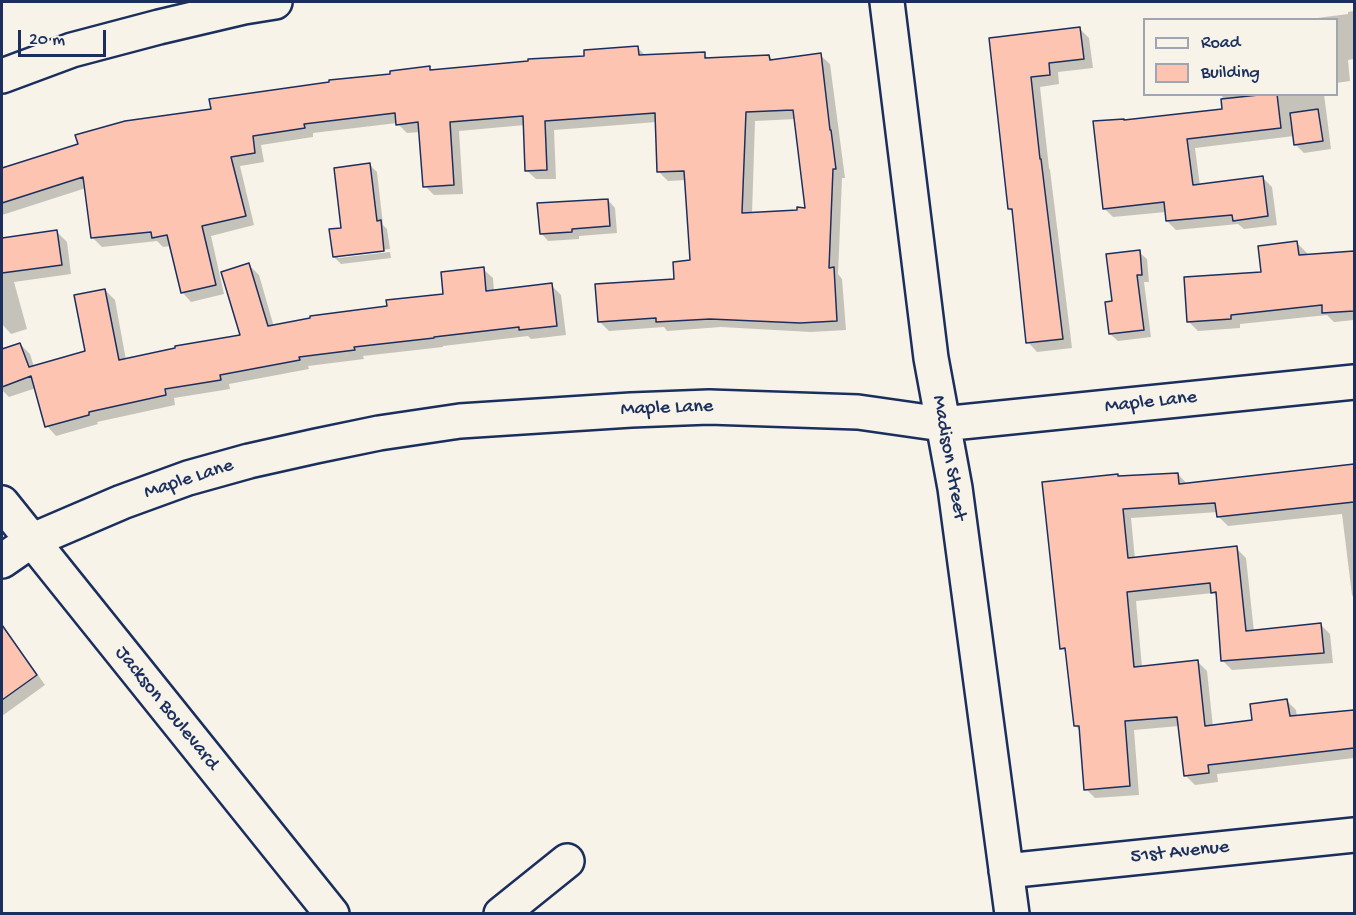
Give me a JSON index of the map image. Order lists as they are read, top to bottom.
{
  "streets": {
    "street": [
      "Maple Lane",
      "Madison Street",
      "Jackson Boulevard",
      "51st Avenue"
    ]
  },
  "crossings": [
    ["Maple Lane", "Madison Street"],
    ["Maple Lane", "Jackson Boulevard"],
    ["Madison Street", "51st Avenue"]
  ],
  "legend": ["Road", "Building"],
  "scale_bar": "20 m"
}
